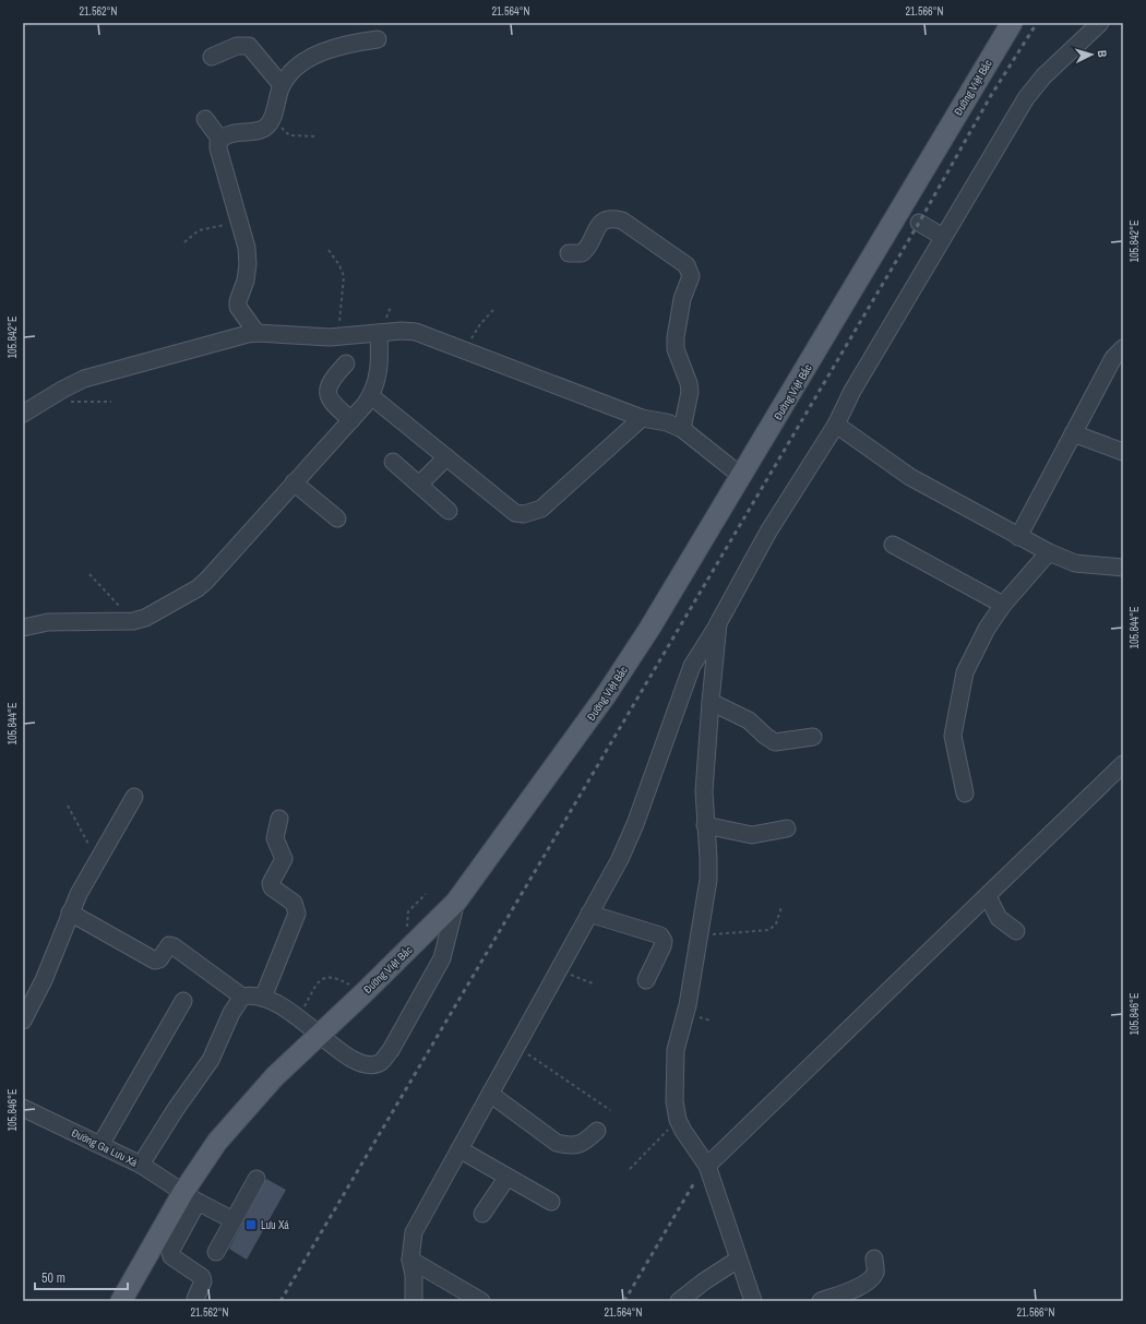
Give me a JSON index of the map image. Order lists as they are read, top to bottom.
{
  "streets": {
    "main road": ["Đường Việt Bắc"],
    "street": ["Đường Ga Lưu Xá"]
  },
  "crossings": [
    ["Đường Việt Bắc", "Đường Ga Lưu Xá"]
  ],
  "places": {
    "transit": ["Lưu Xá"]
  },
  "scale_bar": "50 m",
  "north": "right",
  "coordinates": [
    "21.562°N",
    "21.564°N",
    "21.566°N",
    "105.842°E",
    "105.844°E",
    "105.846°E"
  ]
}
